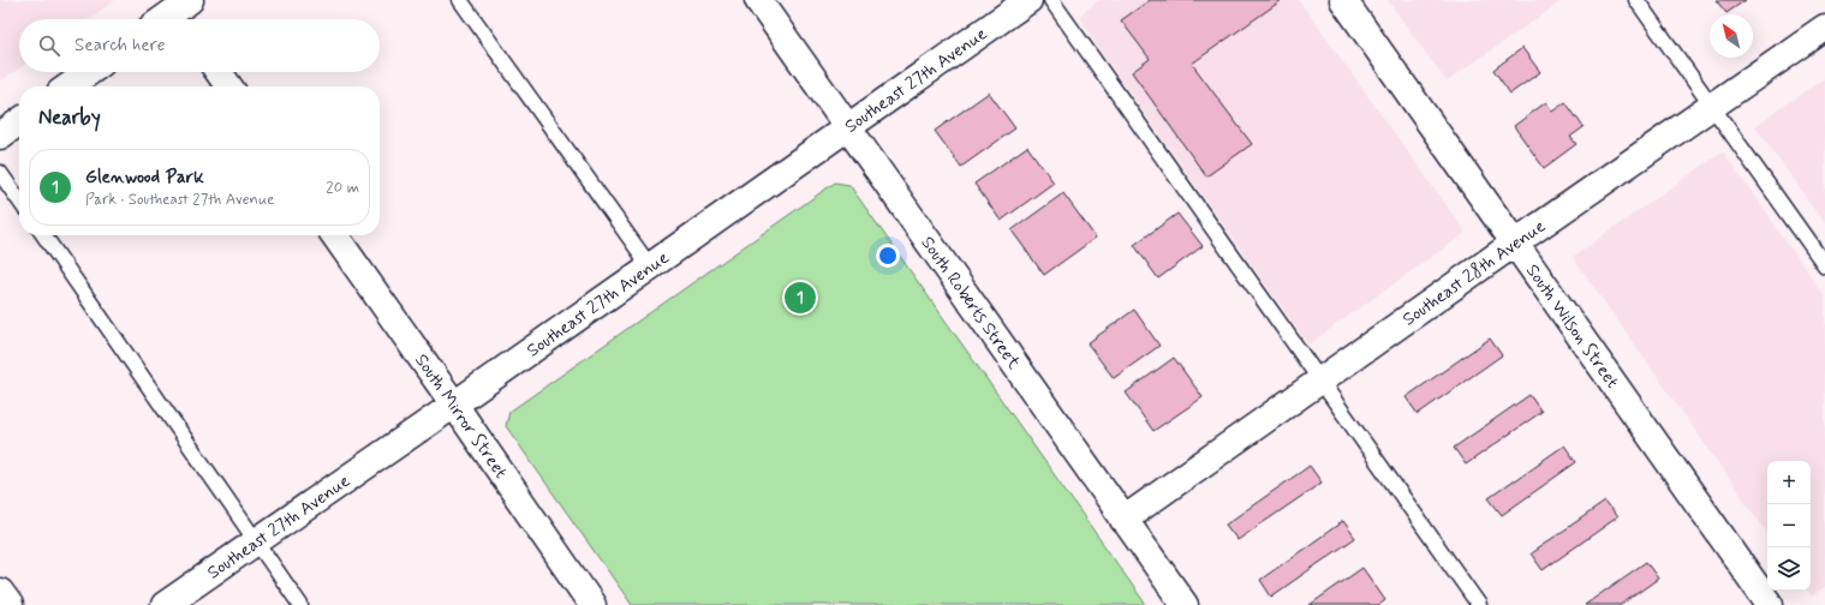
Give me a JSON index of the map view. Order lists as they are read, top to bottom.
{
  "streets": {
    "street": [
      "Southeast 27th Avenue",
      "Southeast 28th Avenue",
      "South Roberts Street",
      "South Wilson Street",
      "South Mirror Street"
    ]
  },
  "crossings": [
    ["Southeast 27th Avenue", "South Roberts Street"],
    ["Southeast 27th Avenue", "South Mirror Street"],
    ["Southeast 28th Avenue", "South Roberts Street"],
    ["Southeast 28th Avenue", "South Wilson Street"]
  ],
  "north": "top left",
  "page": {
    "search": "Search here",
    "heading": "Nearby",
    "list": [
      {
        "mark": "1",
        "name": "Glenwood Park",
        "note": "Park · Southeast 27th Avenue",
        "value": "20 m"
      }
    ],
    "pins": "1",
    "map_buttons": ["+", "−"]
  }
}
